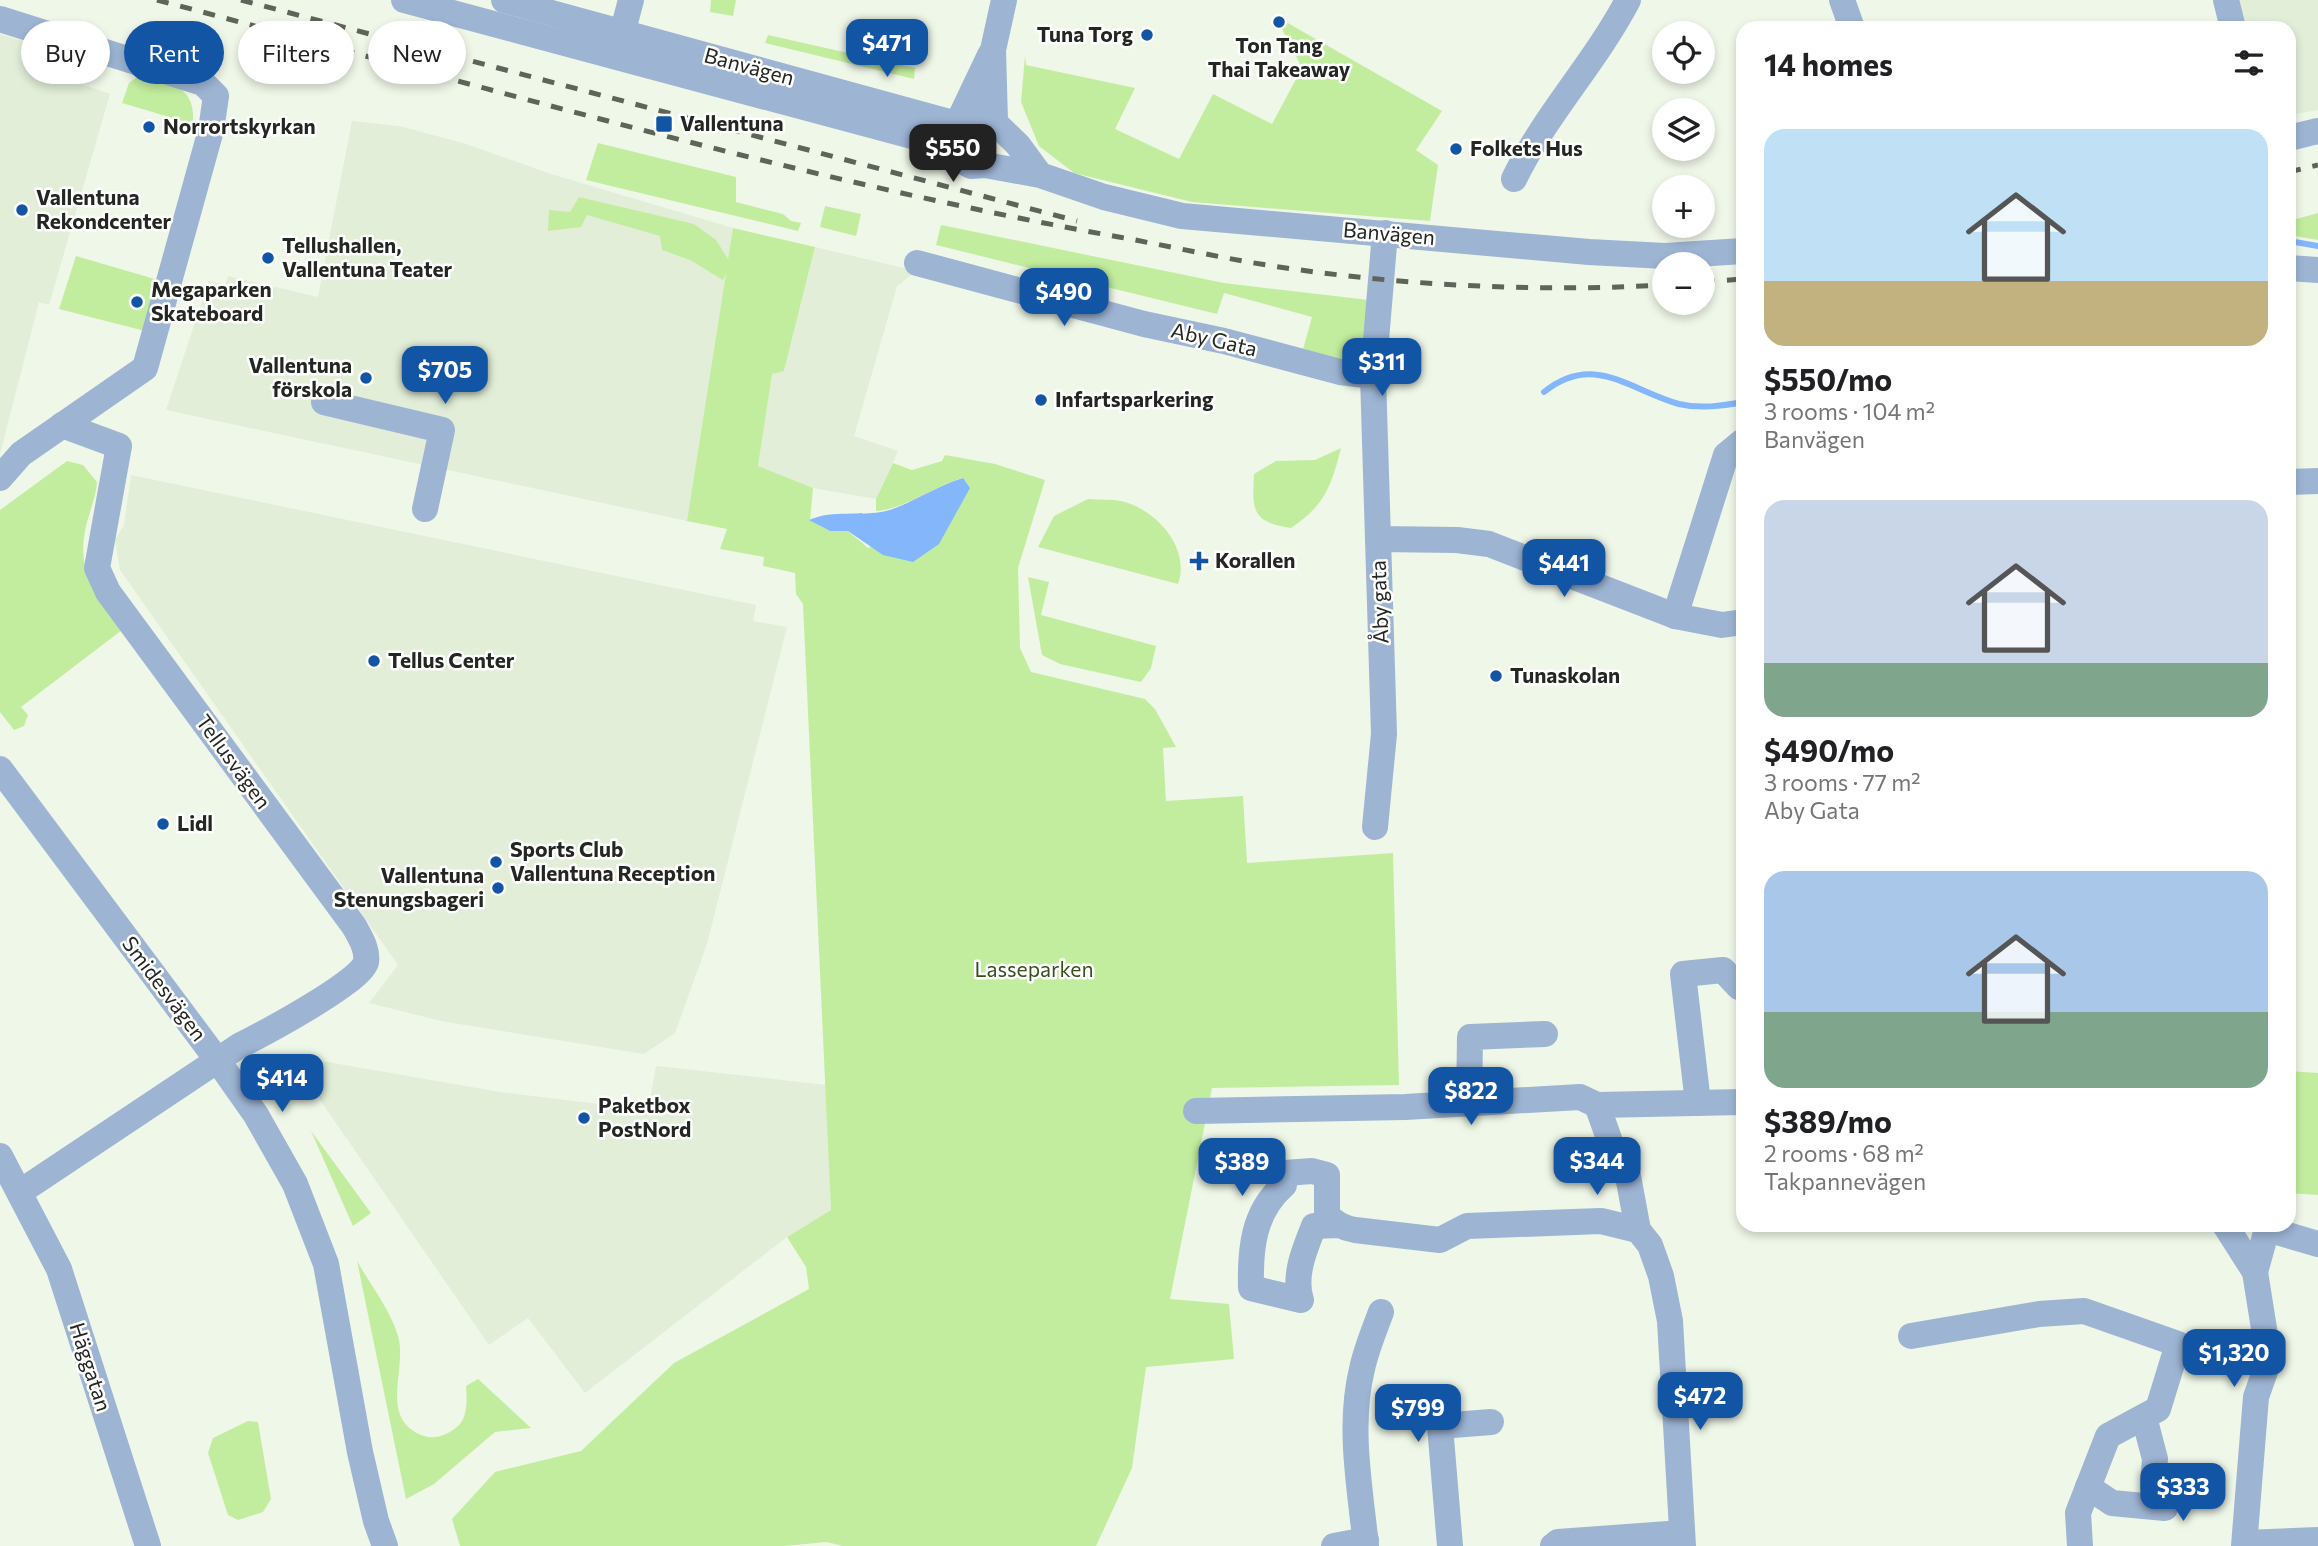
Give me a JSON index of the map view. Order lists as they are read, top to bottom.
{
  "streets": {
    "street": [
      "Banvägen",
      "Aby Gata",
      "Åby gata",
      "Tellusvägen",
      "Smidesvägen",
      "Häggatan"
    ]
  },
  "crossings": [
    ["Aby Gata", "Åby gata"],
    ["Tellusvägen", "Smidesvägen"]
  ],
  "parks": ["Lasseparken"],
  "places": {
    "other": [
      "Ton Tang Thai Takeaway",
      "Tuna Torg",
      "Norrortskyrkan",
      "Folkets Hus",
      "Vallentuna Rekondcenter",
      "Tellushallen, Vallentuna Teater",
      "Megaparken Skateboard",
      "Vallentuna förskola",
      "Infartsparkering",
      "Tellus Center",
      "Tunaskolan",
      "Lidl",
      "Sports Club Vallentuna Reception",
      "Vallentuna Stenungsbageri",
      "Paketbox PostNord"
    ],
    "transit": ["Vallentuna"],
    "health": ["Korallen"]
  },
  "page": {
    "price": [
      "$471",
      "$550",
      "$490",
      "$311",
      "$705",
      "$441",
      "$414",
      "$822",
      "$344",
      "$389",
      "$1,320",
      "$472",
      "$799",
      "$333"
    ],
    "map_buttons": ["+", "−"],
    "chip": [
      "Buy",
      "Rent",
      "Filters",
      "New"
    ],
    "heading": "14 homes",
    "list": [
      {
        "name": "$550/mo",
        "note": "3 rooms · 104 m² · Banvägen"
      },
      {
        "name": "$490/mo",
        "note": "3 rooms · 77 m² · Aby Gata"
      },
      {
        "name": "$389/mo",
        "note": "2 rooms · 68 m² · Takpannevägen"
      }
    ]
  }
}
